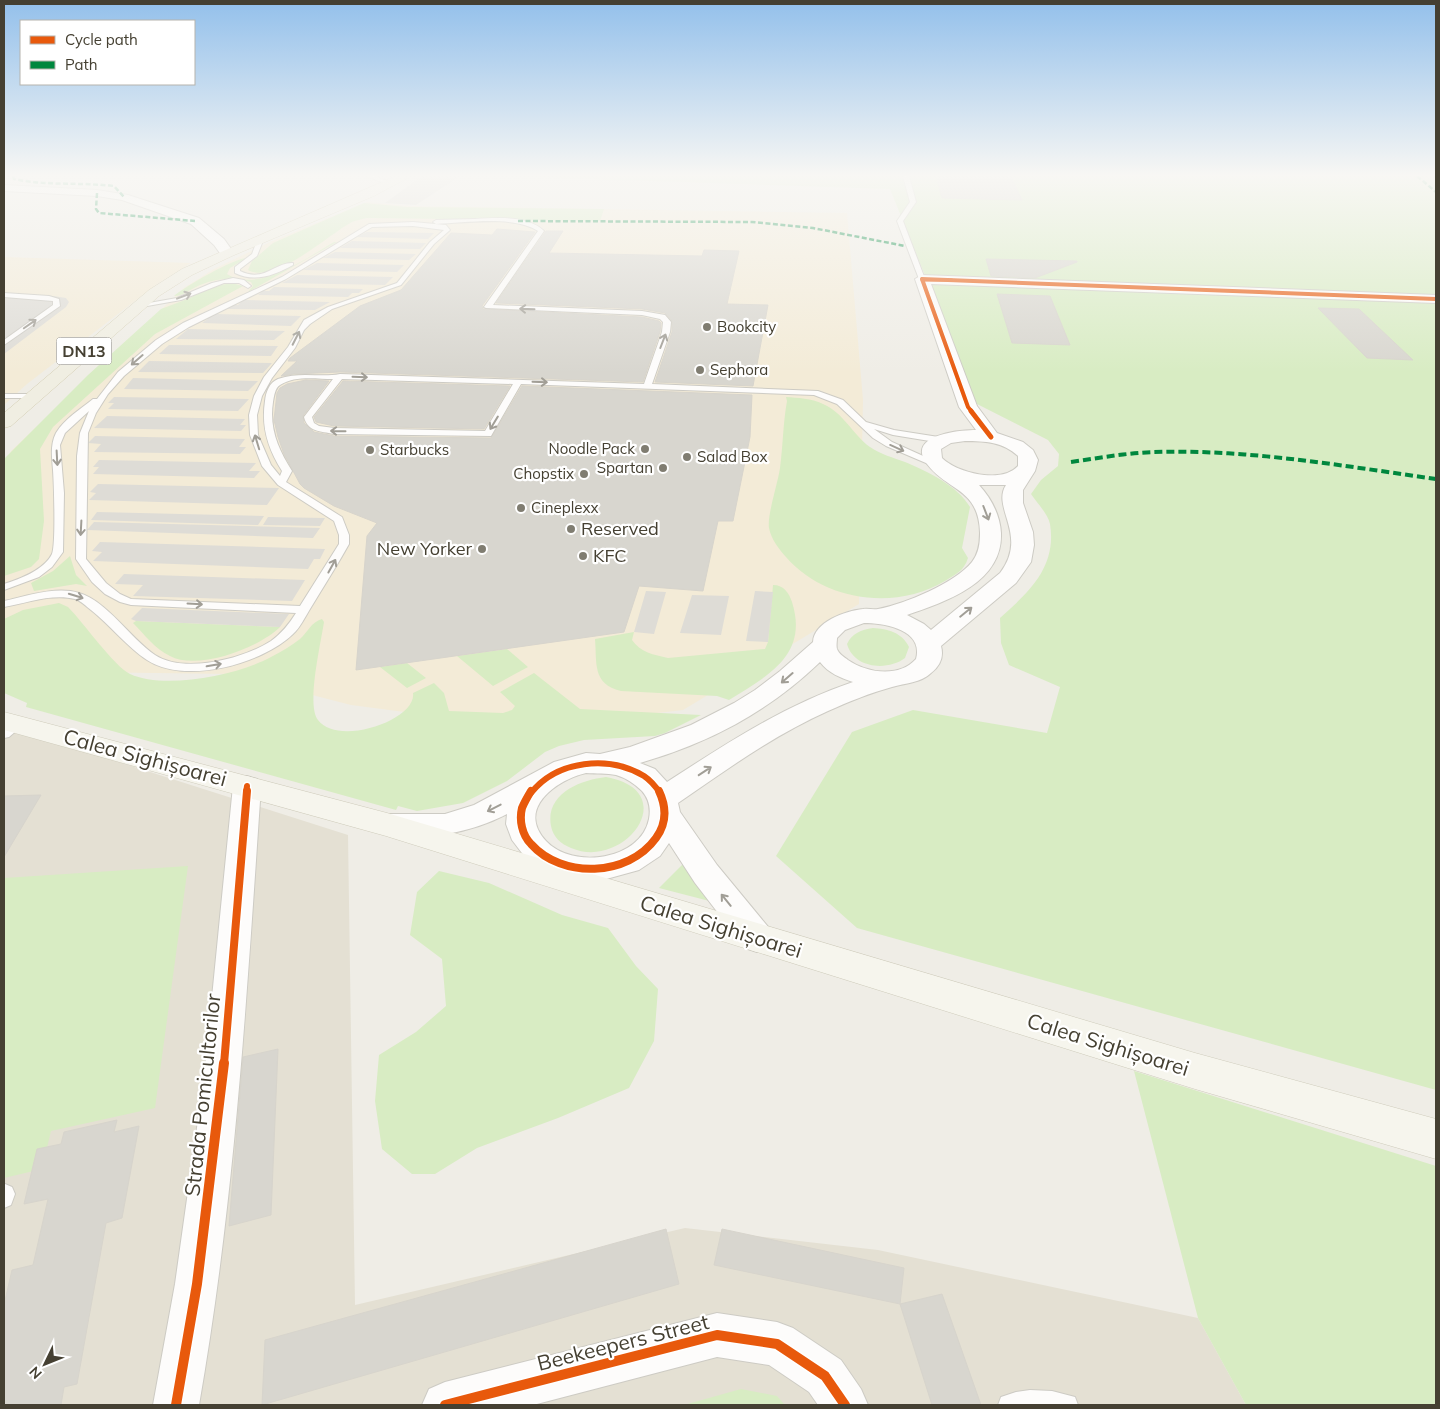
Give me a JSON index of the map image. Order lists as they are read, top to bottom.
{
  "streets": {
    "main road": ["DN13", "Calea Sighișoarei"],
    "street": ["Strada Pomicultorilor", "Beekeepers Street"]
  },
  "crossings": [
    ["Calea Sighișoarei", "Strada Pomicultorilor"]
  ],
  "places": [
    "Bookcity",
    "Sephora",
    "Noodle Pack",
    "Starbucks",
    "Salad Box",
    "Spartan",
    "Chopstix",
    "Cineplexx",
    "Reserved",
    "New Yorker",
    "KFC"
  ],
  "legend": ["Cycle path", "Path"],
  "north": "bottom left"
}
